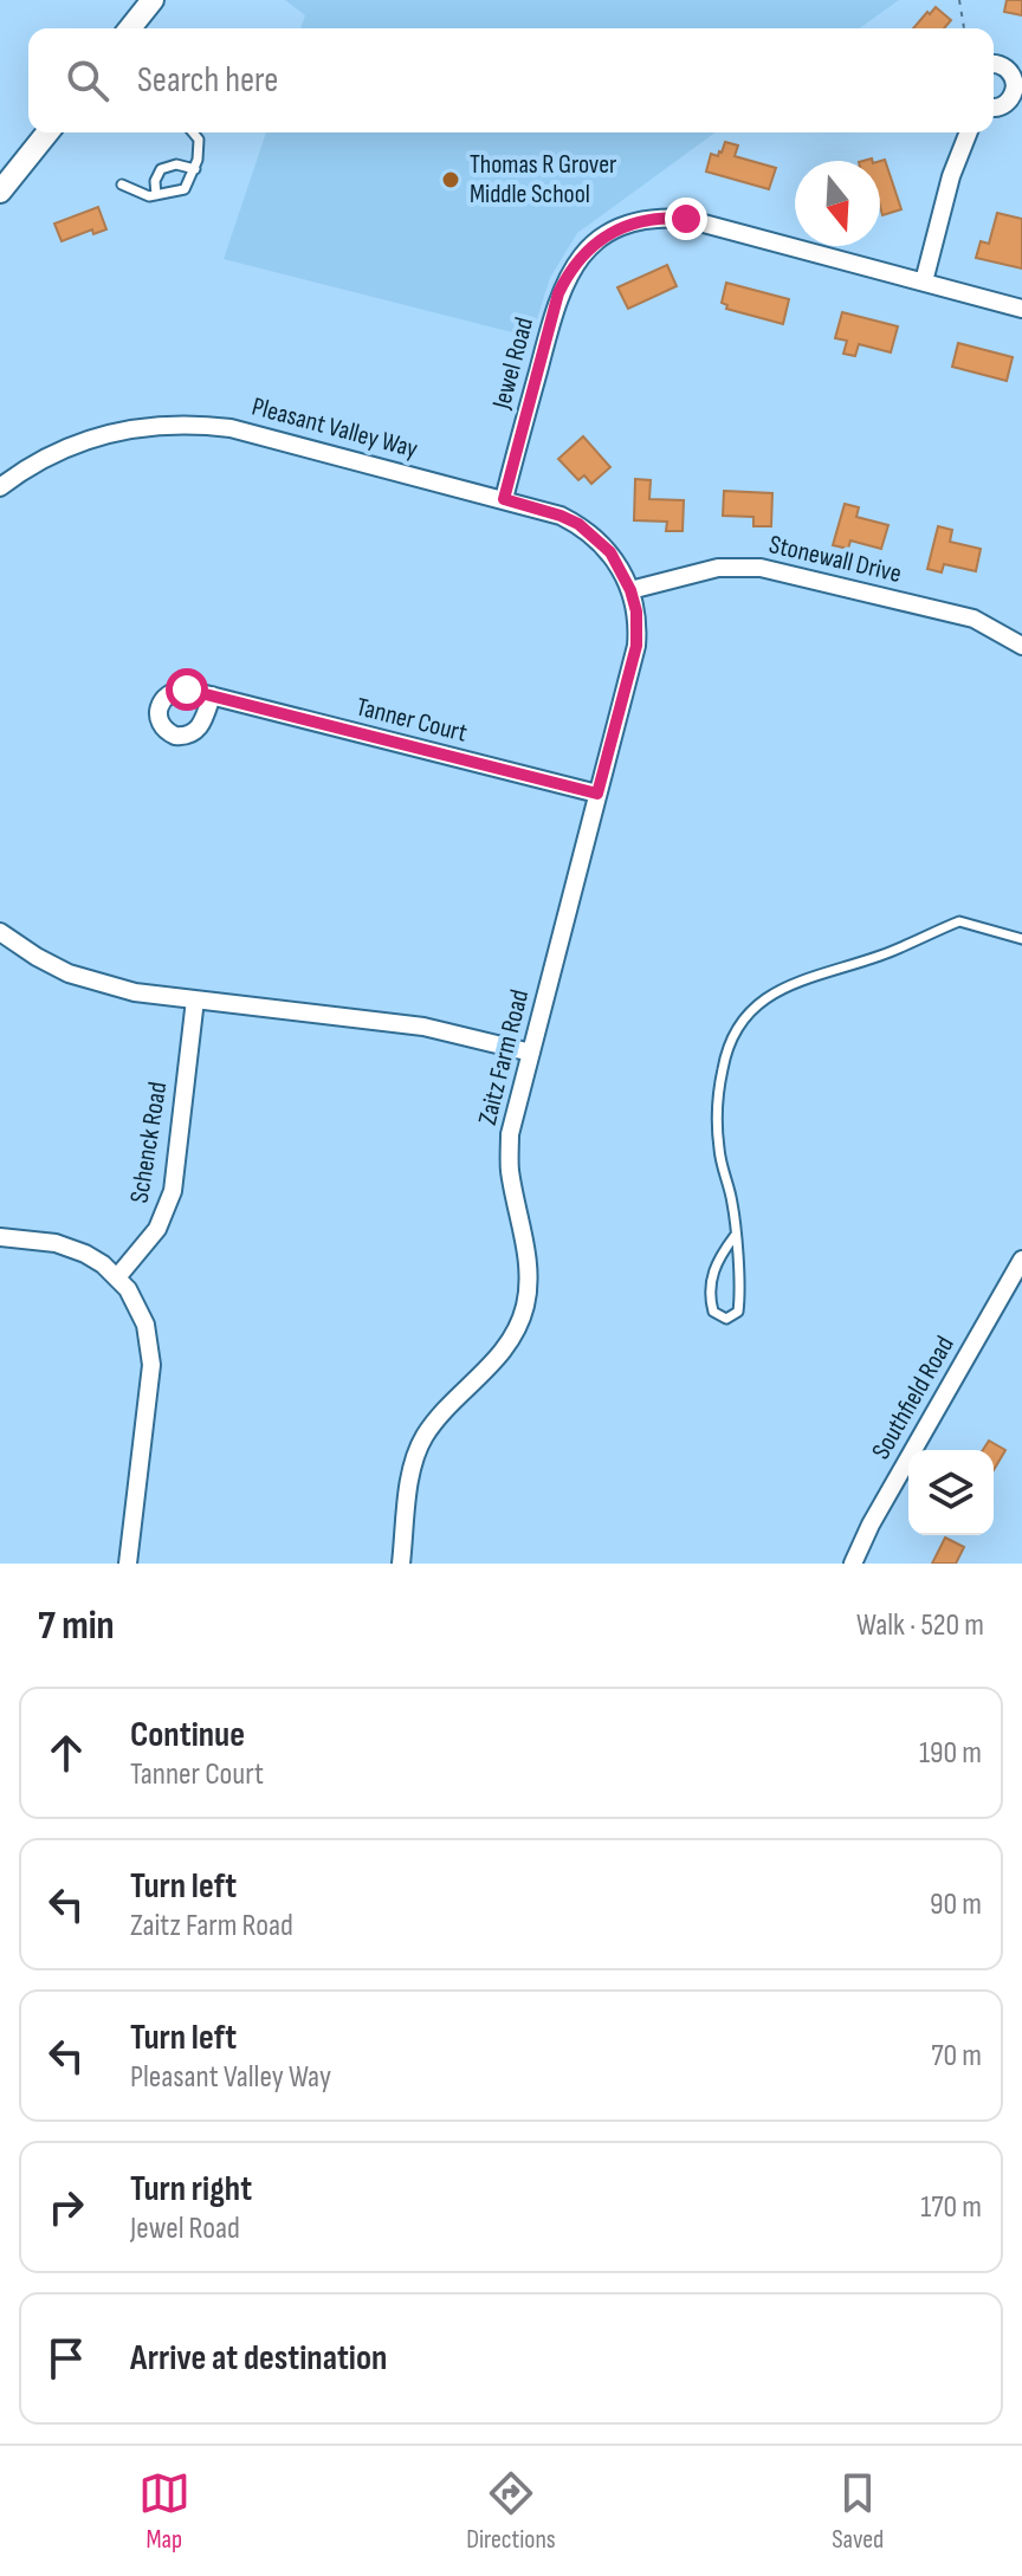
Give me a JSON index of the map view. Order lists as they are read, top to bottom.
{
  "streets": {
    "street": [
      "Jewel Road",
      "Pleasant Valley Way",
      "Stonewall Drive",
      "Tanner Court",
      "Zaitz Farm Road",
      "Schenck Road",
      "Southfield Road"
    ]
  },
  "crossings": [
    ["Jewel Road", "Pleasant Valley Way"],
    ["Pleasant Valley Way", "Stonewall Drive"],
    ["Pleasant Valley Way", "Zaitz Farm Road"],
    ["Stonewall Drive", "Zaitz Farm Road"],
    ["Tanner Court", "Zaitz Farm Road"]
  ],
  "places": ["Thomas R Grover Middle School"],
  "north": "bottom",
  "page": {
    "search": "Search here",
    "heading": ["7 min", "Walk · 520 m"],
    "list": [
      ["Continue", "Tanner Court", "190 m"],
      ["Turn left", "Zaitz Farm Road", "90 m"],
      ["Turn left", "Pleasant Valley Way", "70 m"],
      ["Turn right", "Jewel Road", "170 m"],
      "Arrive at destination"
    ],
    "nav": ["Map", "Directions", "Saved"]
  }
}
